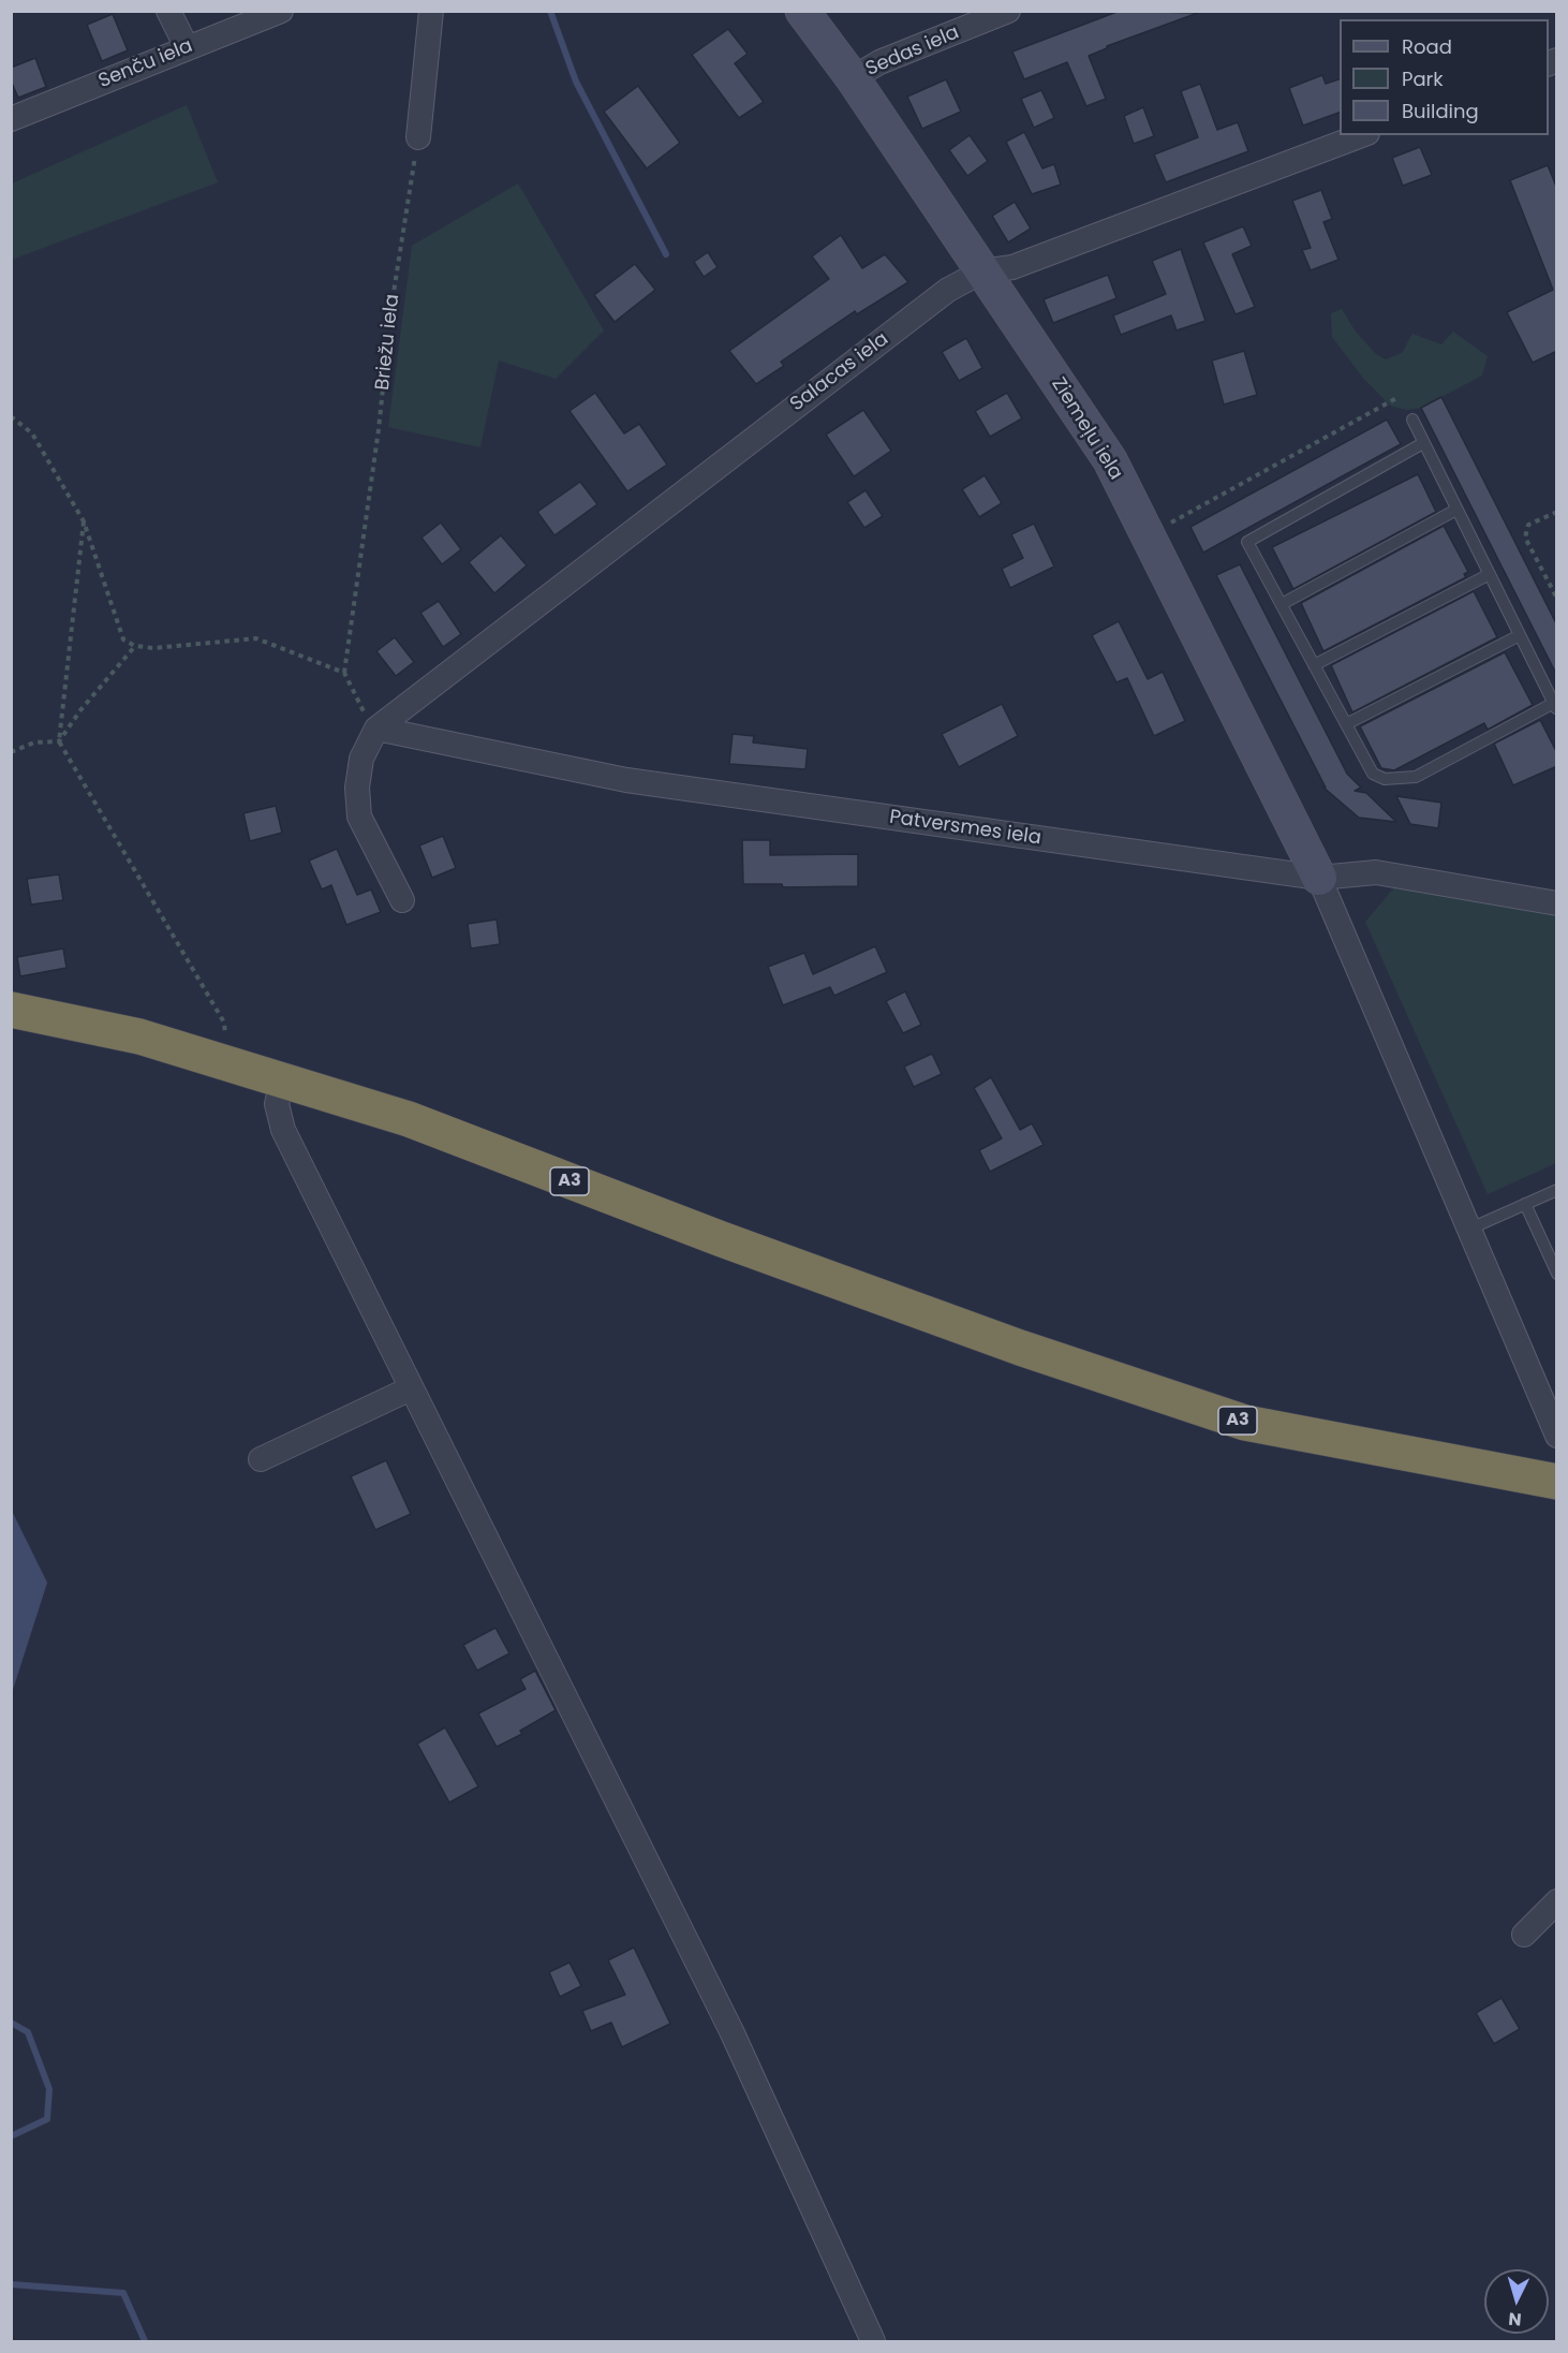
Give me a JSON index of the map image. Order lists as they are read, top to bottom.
{
  "streets": {
    "highway": ["A3"],
    "street": [
      "Sedas iela",
      "Senču iela",
      "Salacas iela",
      "Ziemeļu iela",
      "Patversmes iela"
    ],
    "path": ["Briežu iela"]
  },
  "crossings": [
    ["Sedas iela", "Ziemeļu iela"],
    ["Salacas iela", "Ziemeļu iela"],
    ["Salacas iela", "Patversmes iela"],
    ["Ziemeļu iela", "Patversmes iela"]
  ],
  "legend": ["Road", "Park", "Building"],
  "north": "bottom"
}
